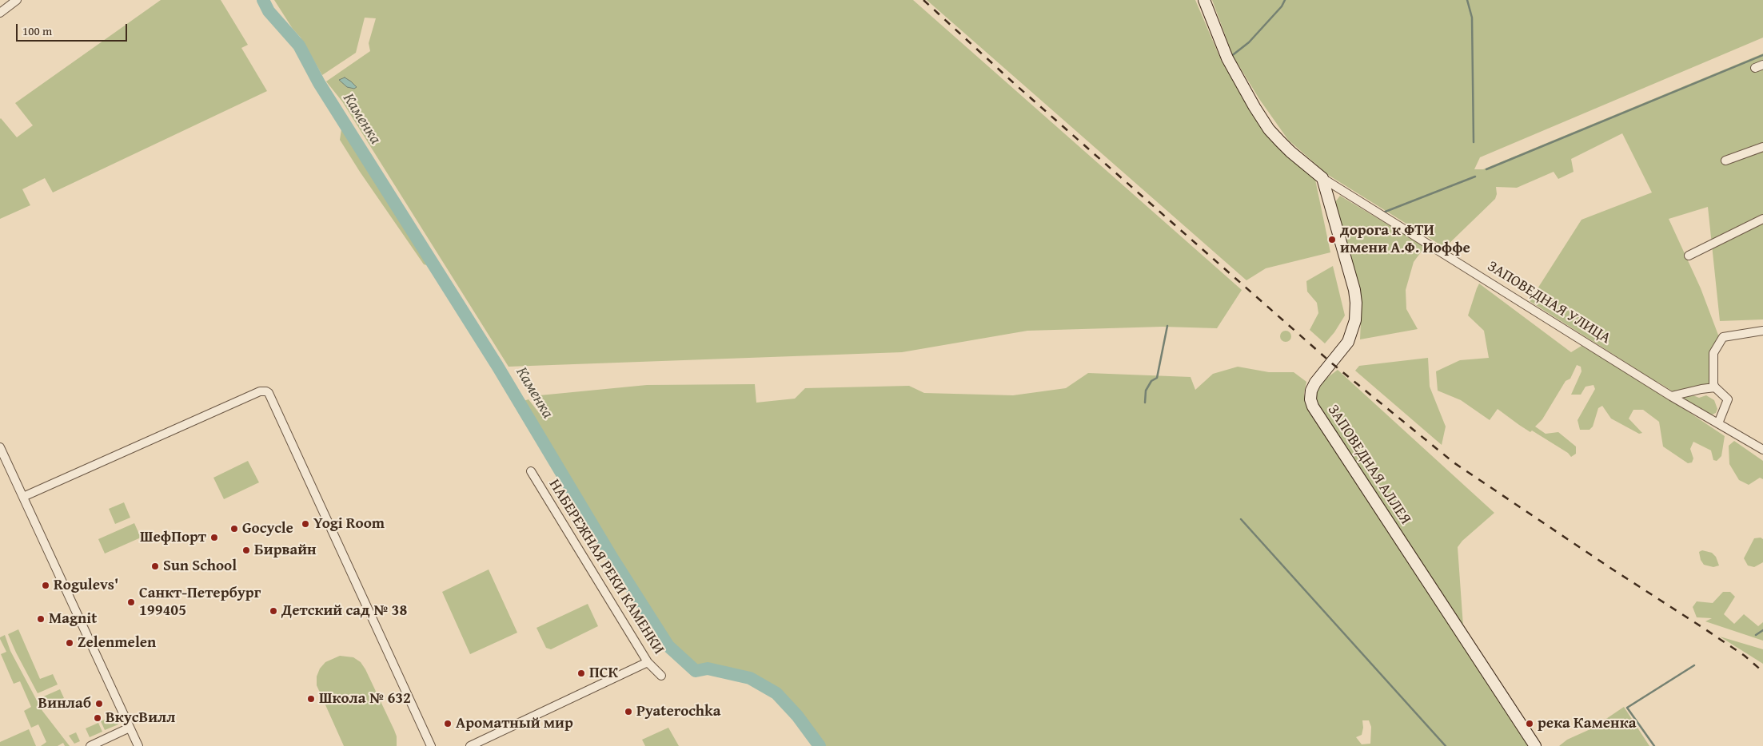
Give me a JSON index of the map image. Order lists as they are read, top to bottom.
{
  "streets": {
    "street": ["ЗАПОВЕДНАЯ УЛИЦА", "ЗАПОВЕДНАЯ АЛЛЕЯ", "НАБЕРЕЖНАЯ РЕКИ КАМЕНКИ"]
  },
  "crossings": [
    ["ЗАПОВЕДНАЯ УЛИЦА", "ЗАПОВЕДНАЯ АЛЛЕЯ"]
  ],
  "water": ["Каменка"],
  "places": [
    "дорога к ФТИ имени А.Ф. Иоффе",
    "Yogi Room",
    "Gocycle",
    "ШефПорт",
    "Бирвайн",
    "Sun School",
    "Rogulevs'",
    "Санкт-Петербург 199405",
    "Детский сад № 38",
    "Magnit",
    "Zelenmelen",
    "ПСК",
    "Школа № 632",
    "Винлаб",
    "Pyaterochka",
    "ВкусВилл",
    "Ароматный мир",
    "река Каменка"
  ],
  "scale_bar": "100 m"
}
